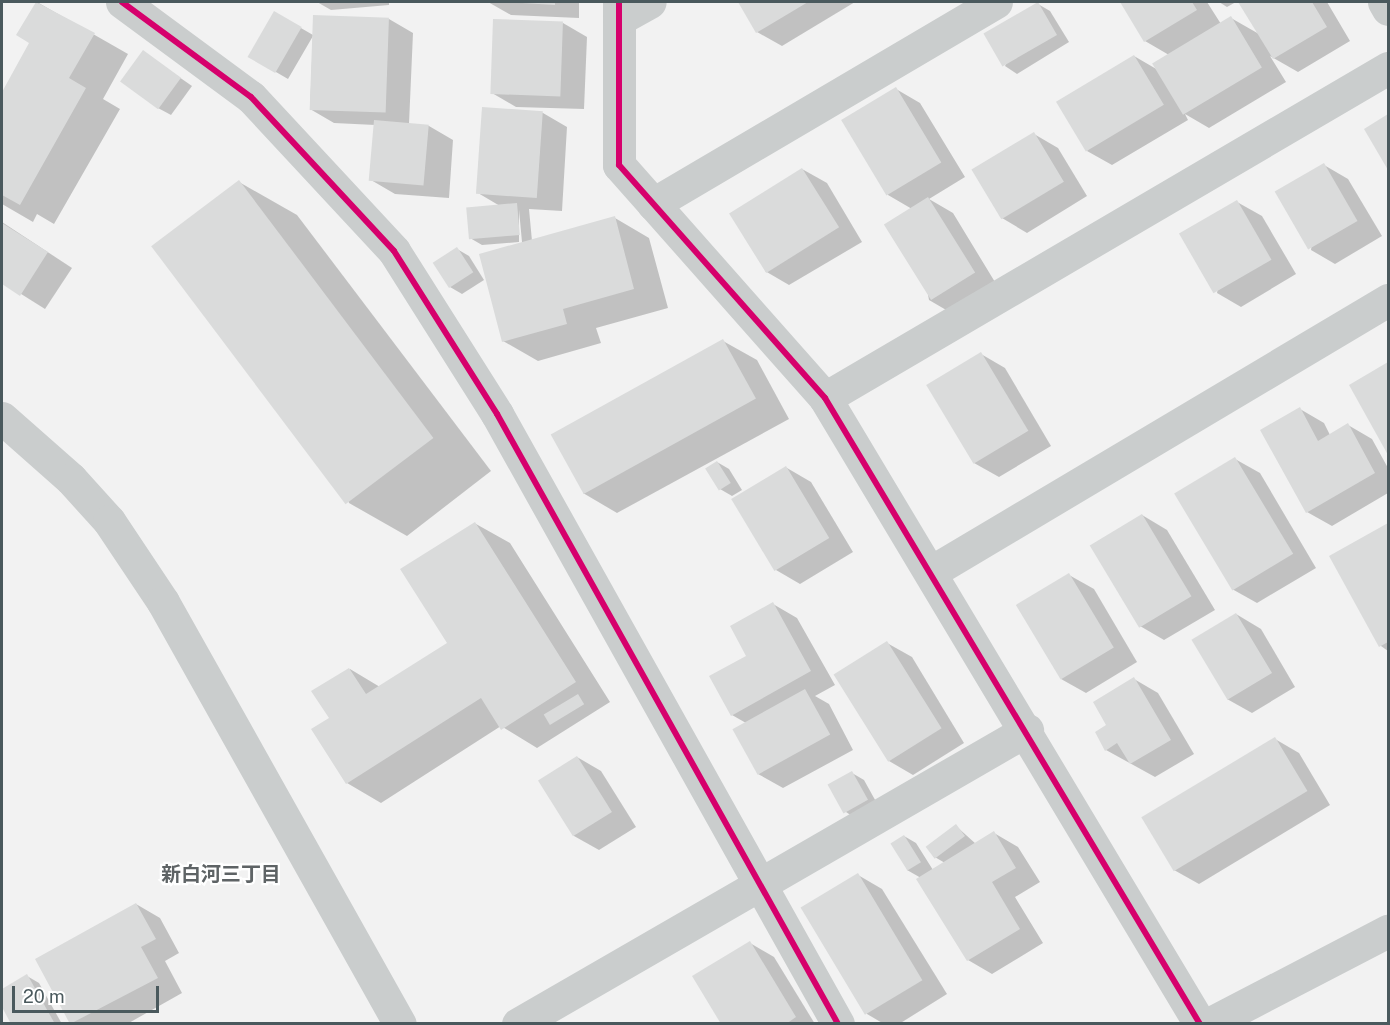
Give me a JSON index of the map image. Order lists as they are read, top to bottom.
{
  "districts": ["新白河三丁目"],
  "scale_bar": "20 m"
}
